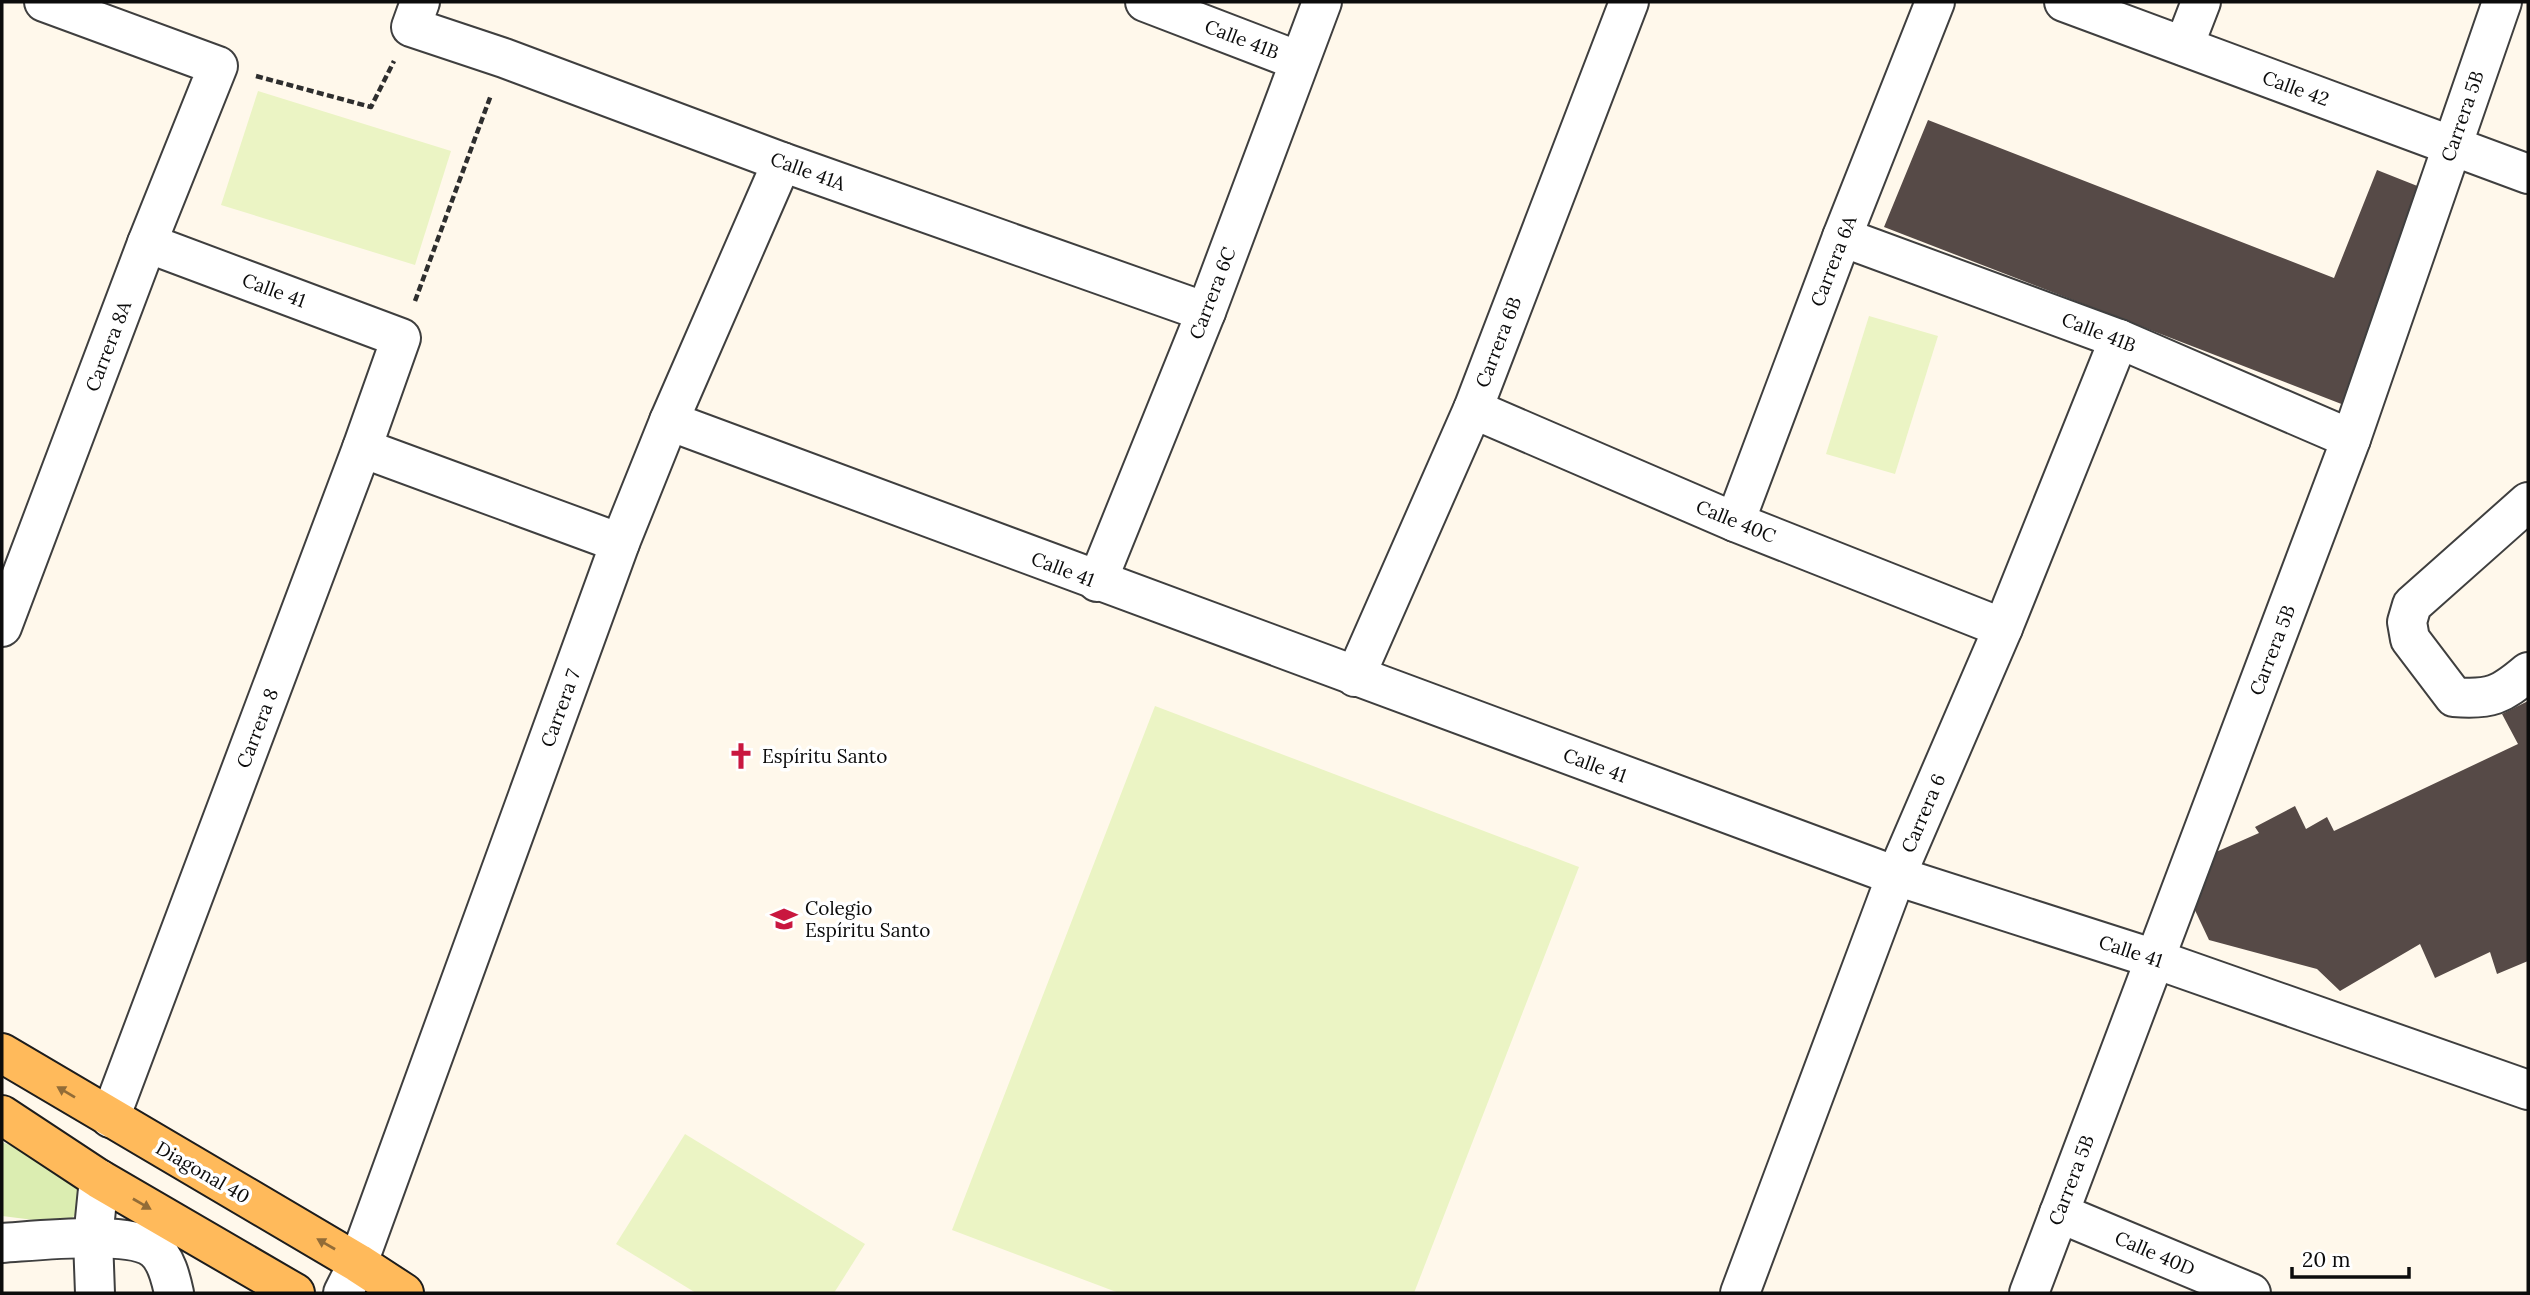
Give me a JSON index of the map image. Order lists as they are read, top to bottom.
{
  "streets": {
    "main road": ["Diagonal 40"],
    "street": [
      "Calle 41B",
      "Calle 42",
      "Carrera 5B",
      "Calle 41A",
      "Carrera 6A",
      "Calle 41",
      "Carrera 6C",
      "Carrera 6B",
      "Carrera 8A",
      "Calle 40C",
      "Carrera 7",
      "Carrera 8",
      "Carrera 6",
      "Calle 40D"
    ]
  },
  "crossings": [
    ["Calle 41B", "Carrera 5B"],
    ["Calle 41B", "Carrera 6A"],
    ["Calle 41B", "Carrera 6C"],
    ["Calle 41B", "Carrera 6"],
    ["Calle 42", "Carrera 5B"],
    ["Carrera 5B", "Calle 41"],
    ["Carrera 5B", "Calle 40D"],
    ["Calle 41A", "Carrera 6C"],
    ["Calle 41A", "Carrera 7"],
    ["Carrera 6A", "Calle 40C"],
    ["Calle 41", "Carrera 6C"],
    ["Calle 41", "Carrera 6B"],
    ["Calle 41", "Carrera 8A"],
    ["Calle 41", "Carrera 7"],
    ["Calle 41", "Carrera 8"],
    ["Calle 41", "Carrera 6"],
    ["Carrera 6B", "Calle 40C"],
    ["Calle 40C", "Carrera 6"],
    ["Carrera 7", "Diagonal 40"],
    ["Carrera 8", "Diagonal 40"]
  ],
  "places": {
    "church": ["Espíritu Santo"],
    "school or university": ["Colegio Espíritu Santo"]
  },
  "scale_bar": "20 m"
}
